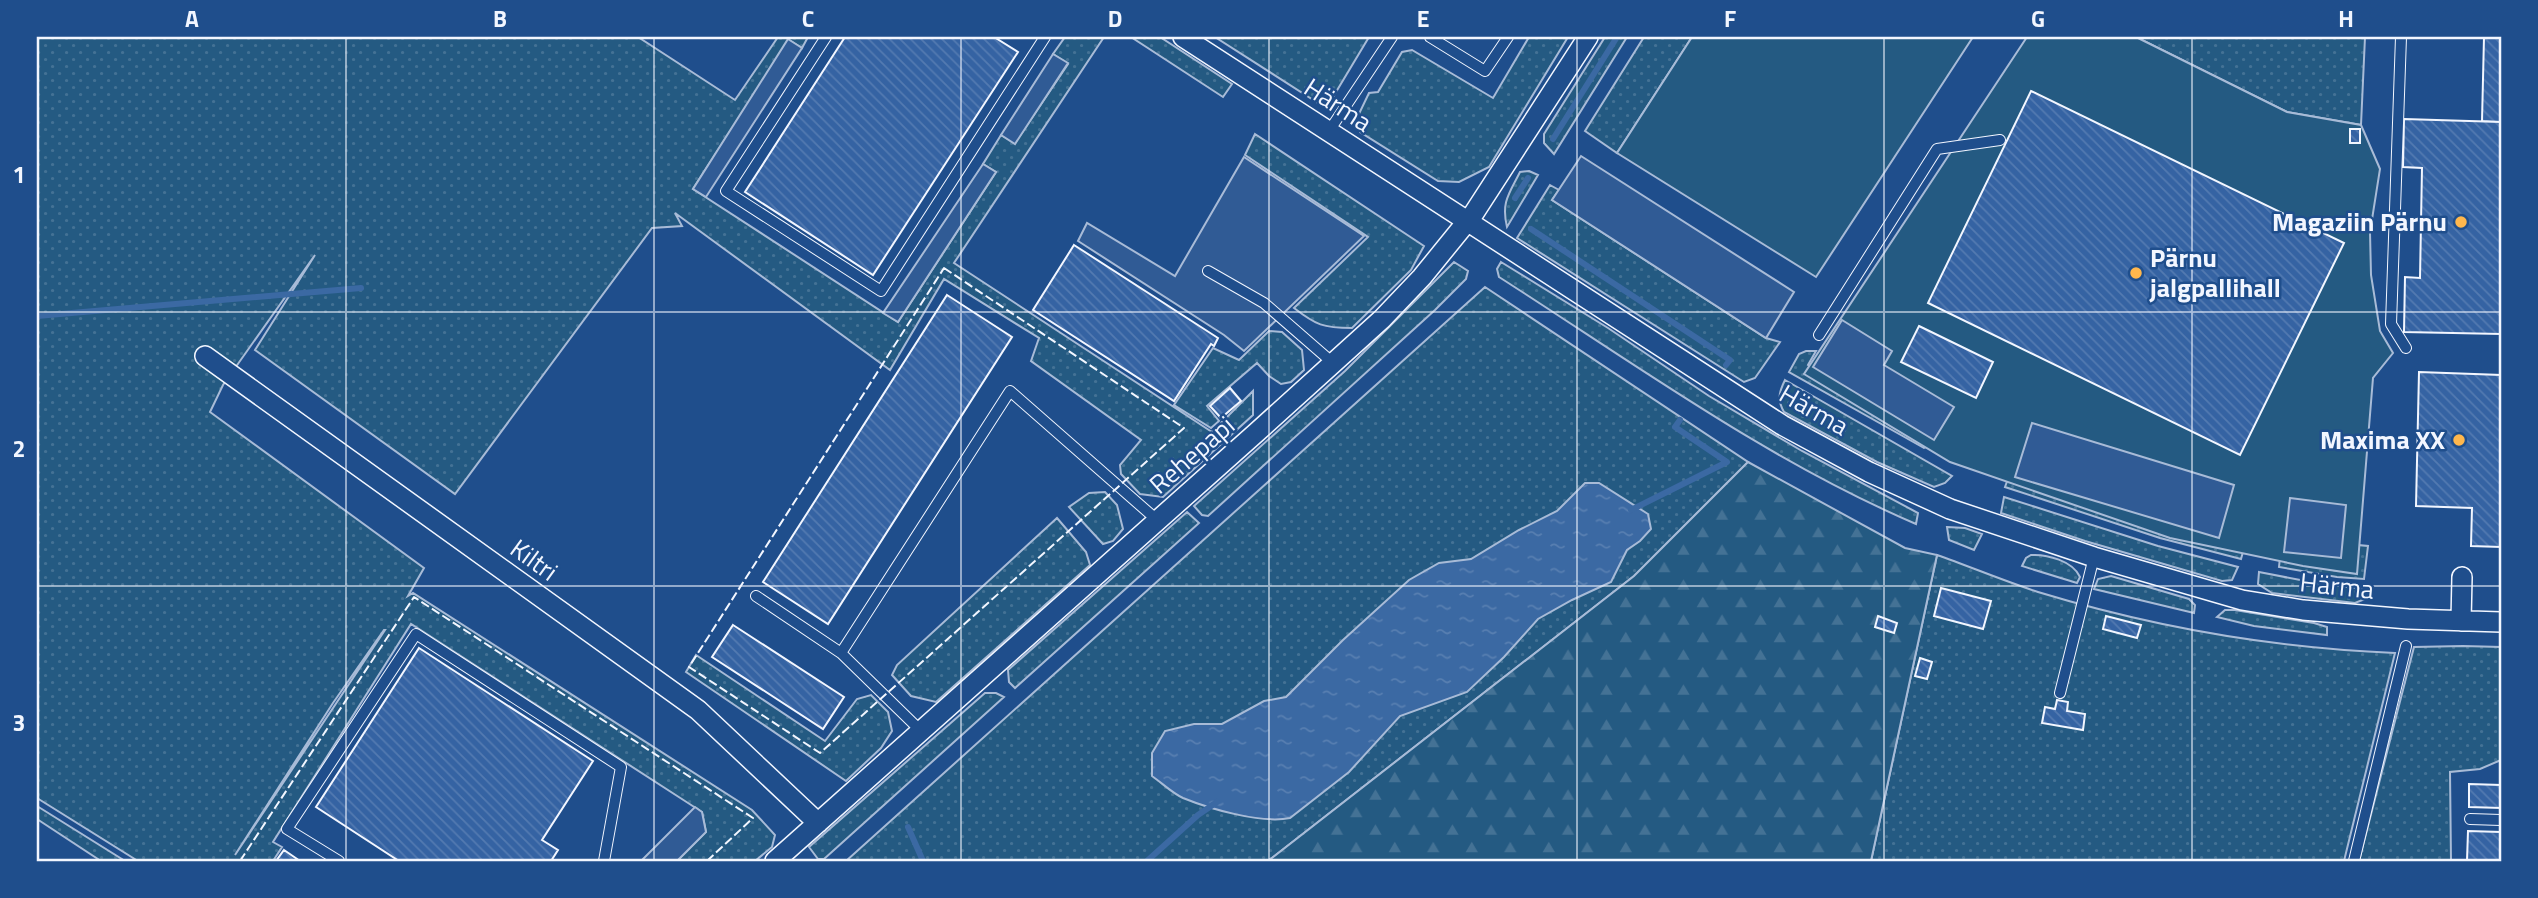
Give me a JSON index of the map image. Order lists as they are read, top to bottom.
{
  "streets": {
    "street": ["Härma", "Rehepapi", "Kiltri"]
  },
  "crossings": [
    ["Härma", "Rehepapi"],
    ["Rehepapi", "Kiltri"]
  ],
  "places": ["Magaziin Pärnu", "Pärnu jalgpallihall", "Maxima XX"],
  "grid": {
    "columns": [
      "A",
      "B",
      "C",
      "D",
      "E",
      "F",
      "G",
      "H"
    ],
    "rows": ["1", "2", "3"]
  }
}
